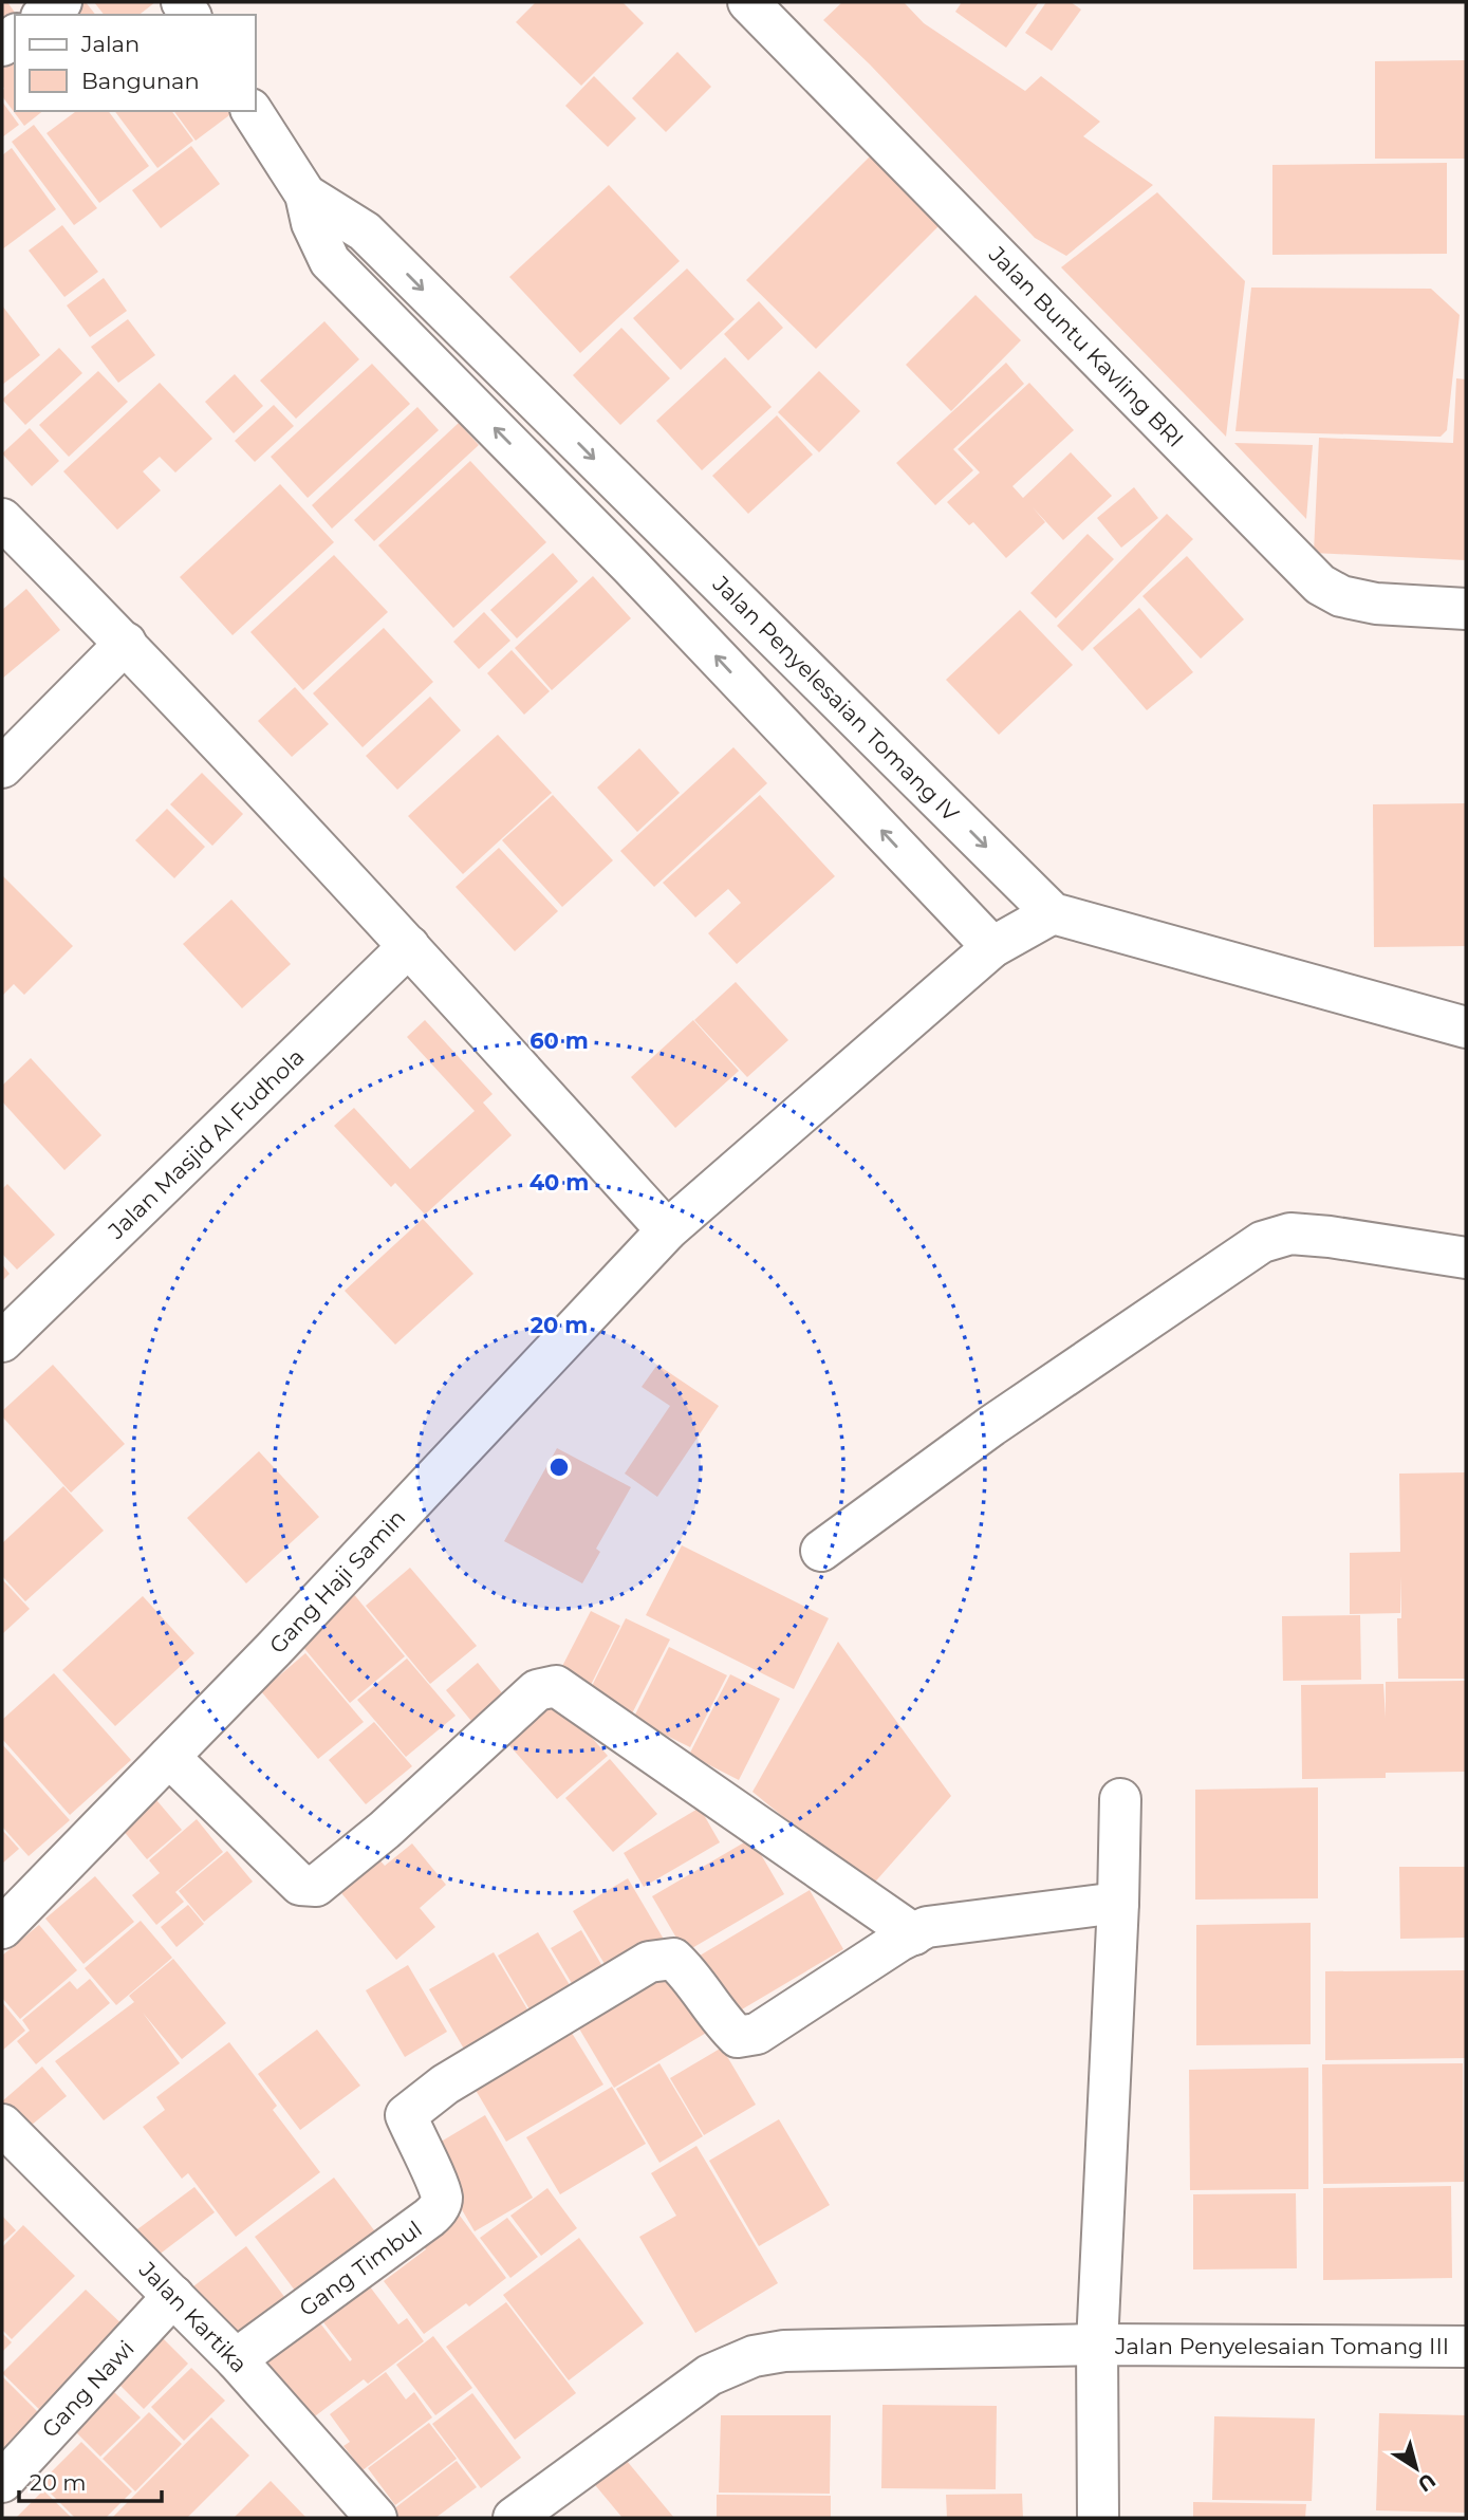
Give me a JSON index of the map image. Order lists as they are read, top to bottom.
{
  "streets": {
    "street": [
      "Jalan Buntu Kavling BRI",
      "Jalan Penyelesaian Tomang IV",
      "Jalan Masjid Al Fudhola",
      "Gang Haji Samin",
      "Gang Timbul",
      "Jalan Kartika",
      "Jalan Penyelesaian Tomang III",
      "Gang Nawi"
    ]
  },
  "crossings": [
    ["Jalan Penyelesaian Tomang IV", "Gang Haji Samin"],
    ["Gang Timbul", "Jalan Kartika"],
    ["Jalan Kartika", "Gang Nawi"]
  ],
  "legend": ["Jalan", "Bangunan"],
  "scale_bar": "20 m",
  "north": "bottom right",
  "rings": ["60 m", "40 m", "20 m"]
}
